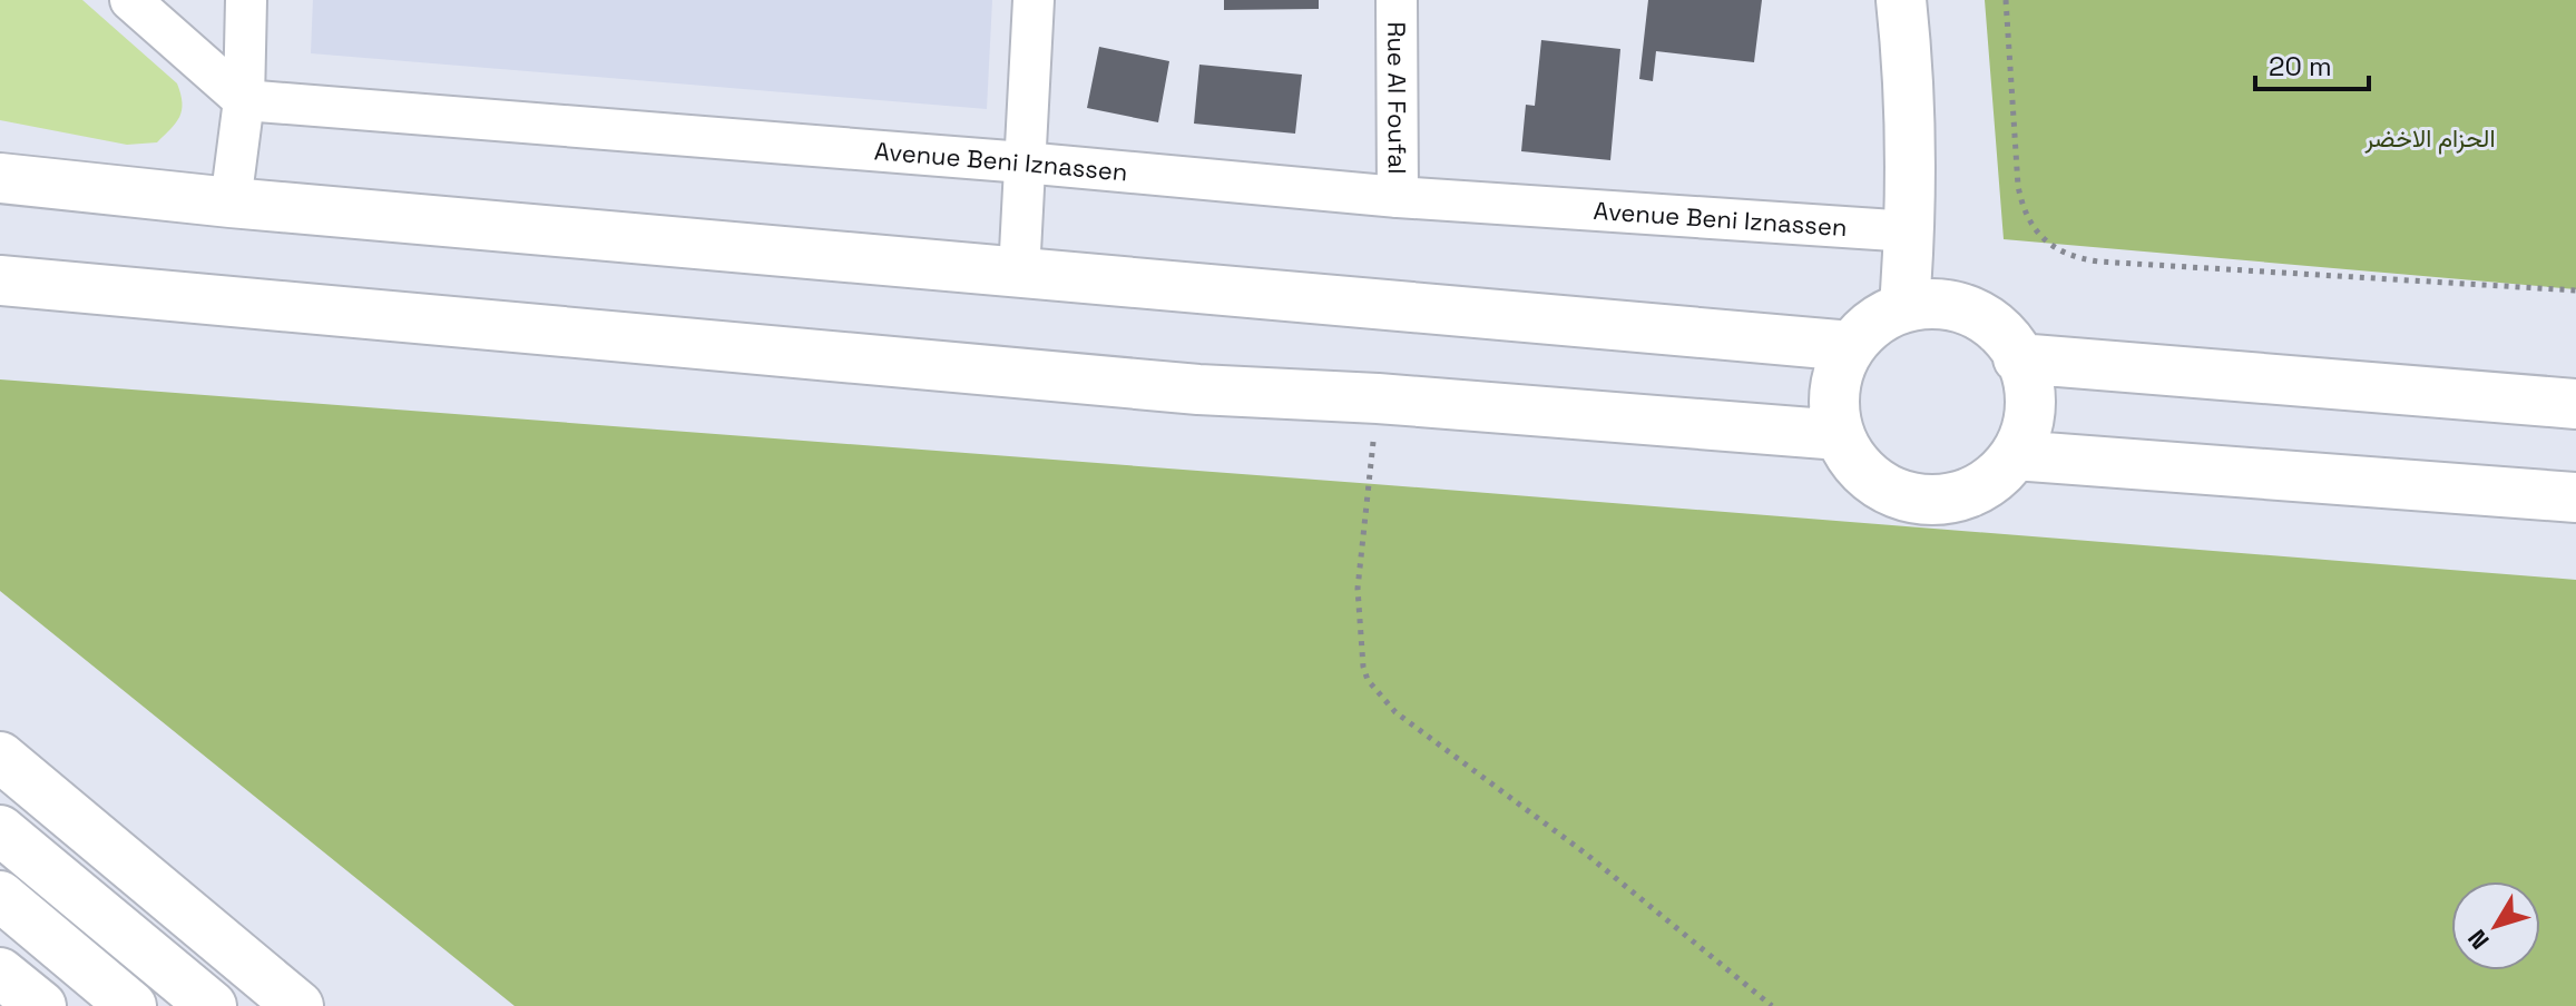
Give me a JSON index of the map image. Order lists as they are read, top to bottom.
{
  "streets": {
    "street": ["Rue Al Foufal", "Avenue Beni Iznassen"]
  },
  "crossings": [
    ["Rue Al Foufal", "Avenue Beni Iznassen"]
  ],
  "parks": ["الحزام الاخضر"],
  "scale_bar": "20 m",
  "north": "bottom left"
}
